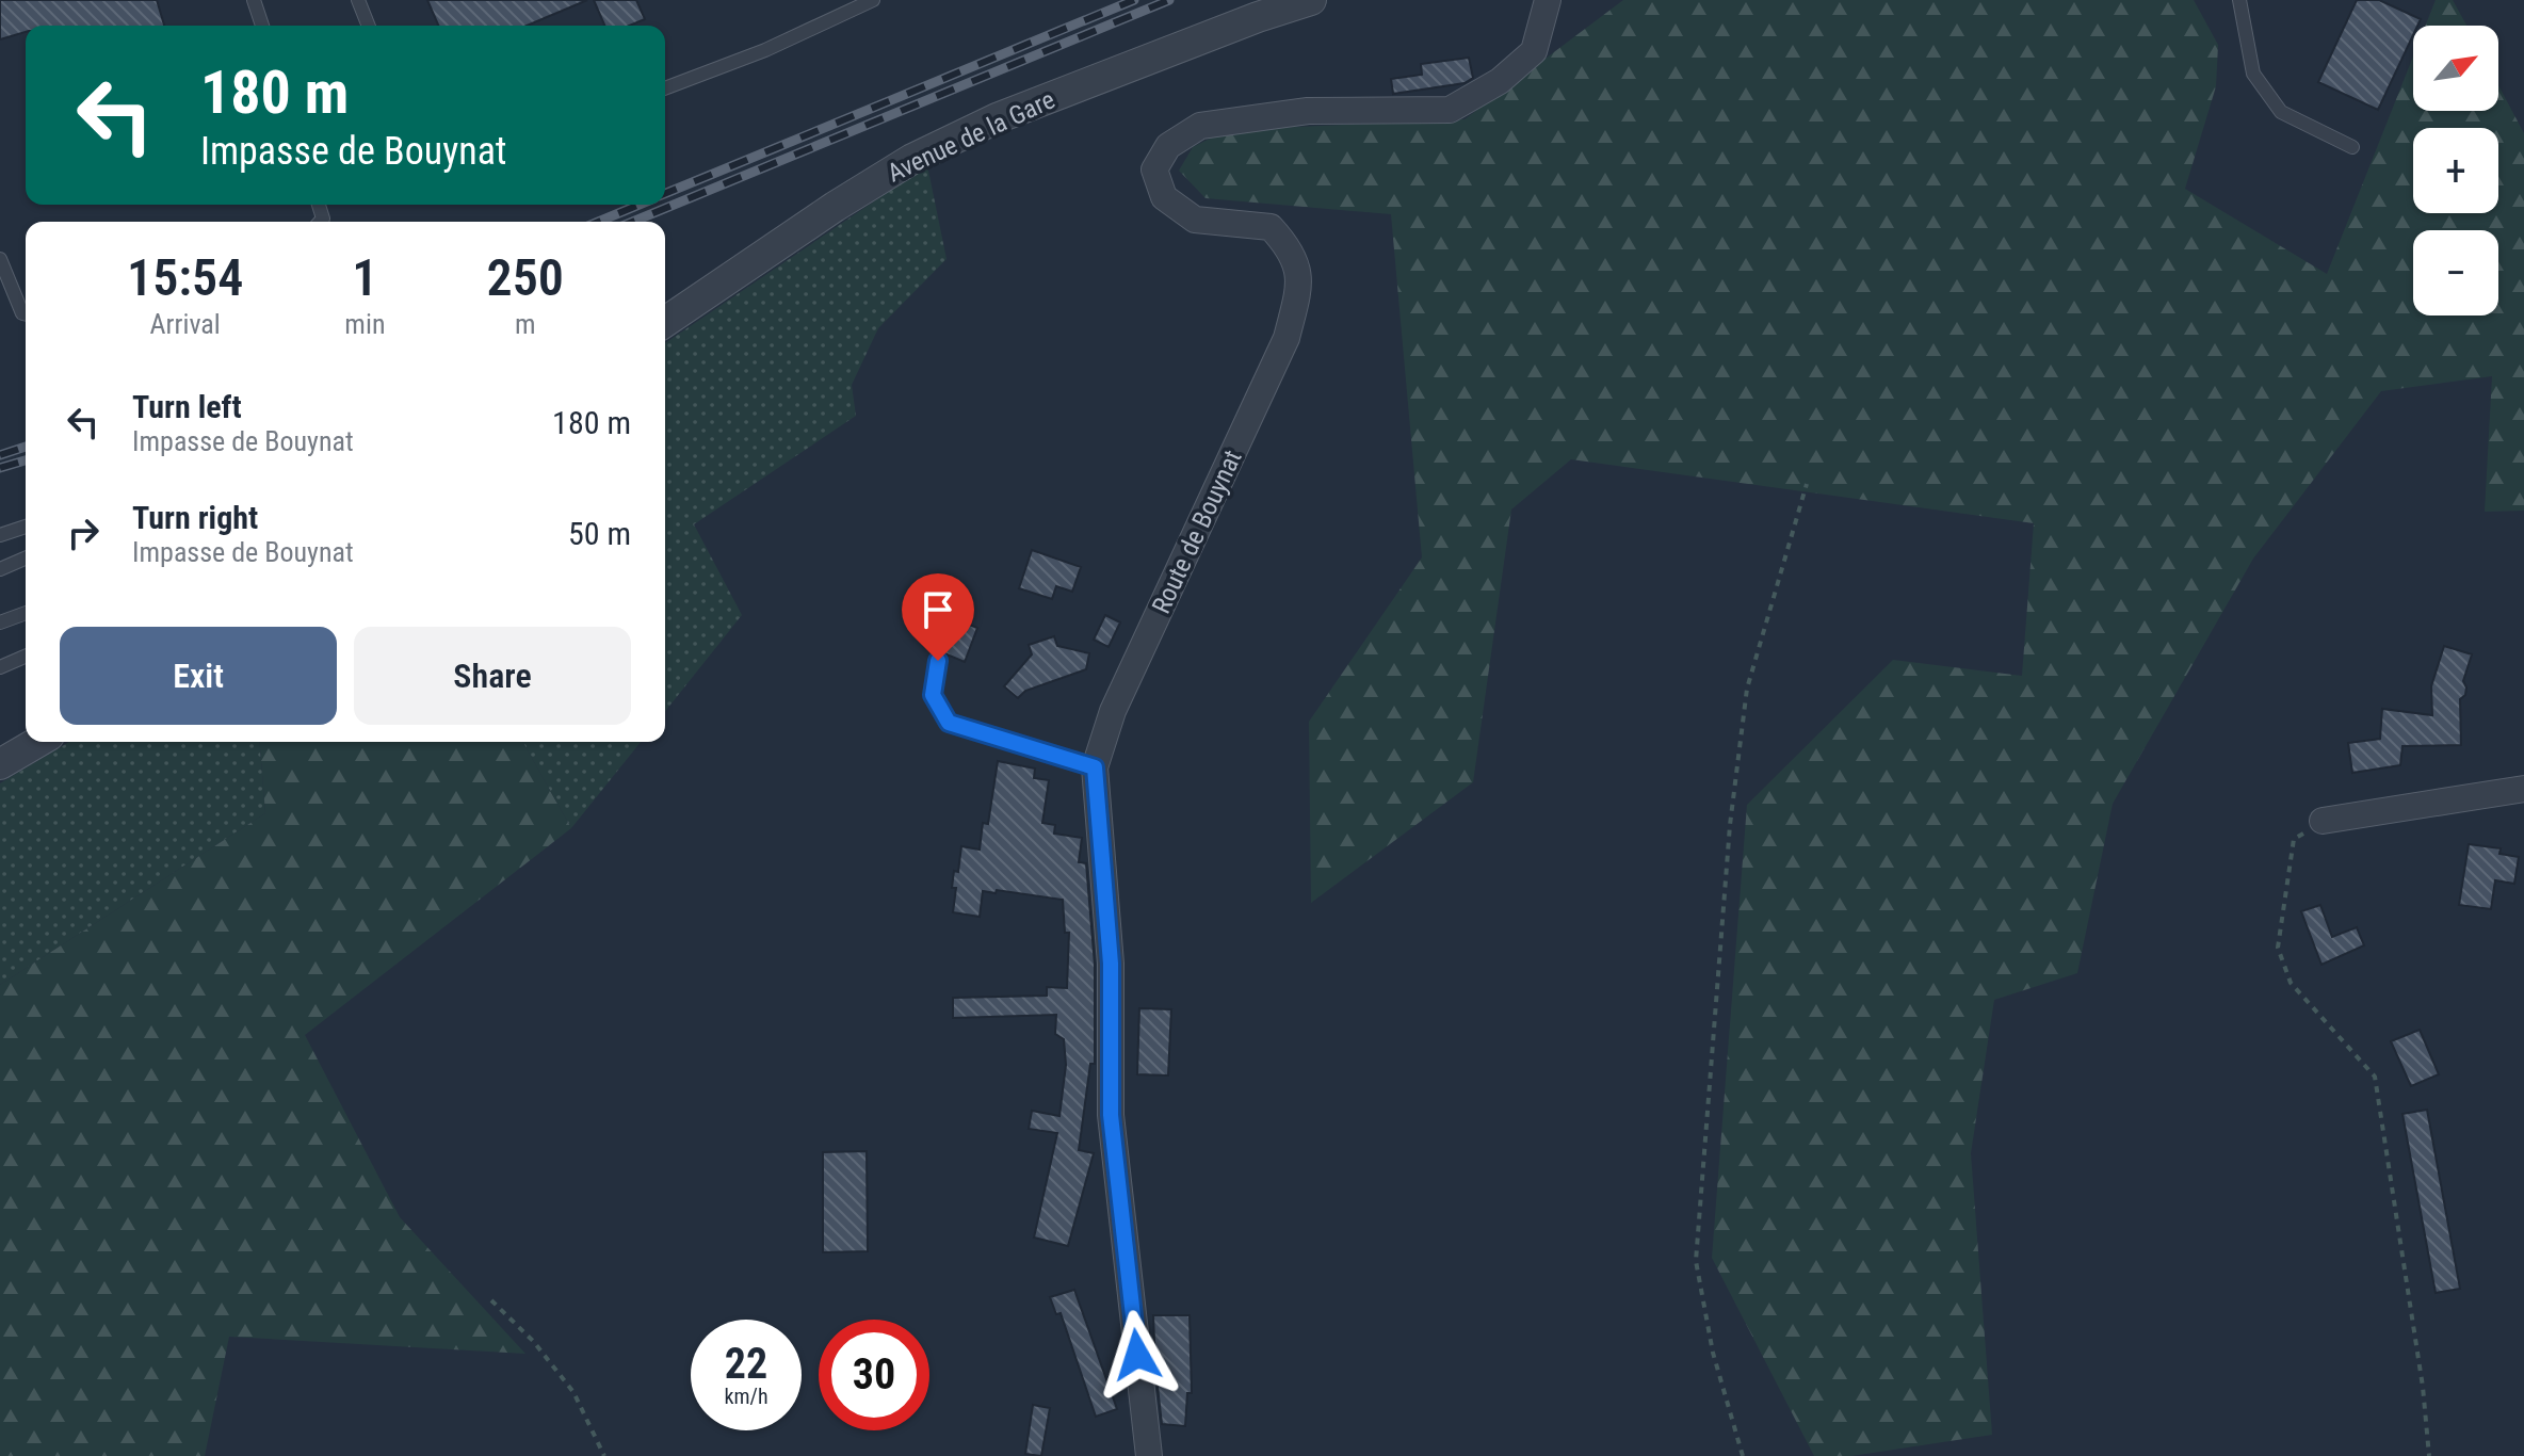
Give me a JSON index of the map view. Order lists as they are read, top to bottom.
{
  "streets": {
    "street": ["Avenue de la Gare", "Route de Bouynat"]
  },
  "north": "top right",
  "page": {
    "map_buttons": ["+", "−"],
    "turn": ["180 m", "Impasse de Bouynat"],
    "eta": [
      "15:54",
      "Arrival",
      "1",
      "min",
      "250",
      "m"
    ],
    "list": [
      {
        "name": "Turn left",
        "note": "Impasse de Bouynat",
        "value": "180 m"
      },
      {
        "name": "Turn right",
        "note": "Impasse de Bouynat",
        "value": "50 m"
      }
    ],
    "buttons": ["Exit", "Share"],
    "speed": "22 km/h",
    "limit": "30"
  }
}
